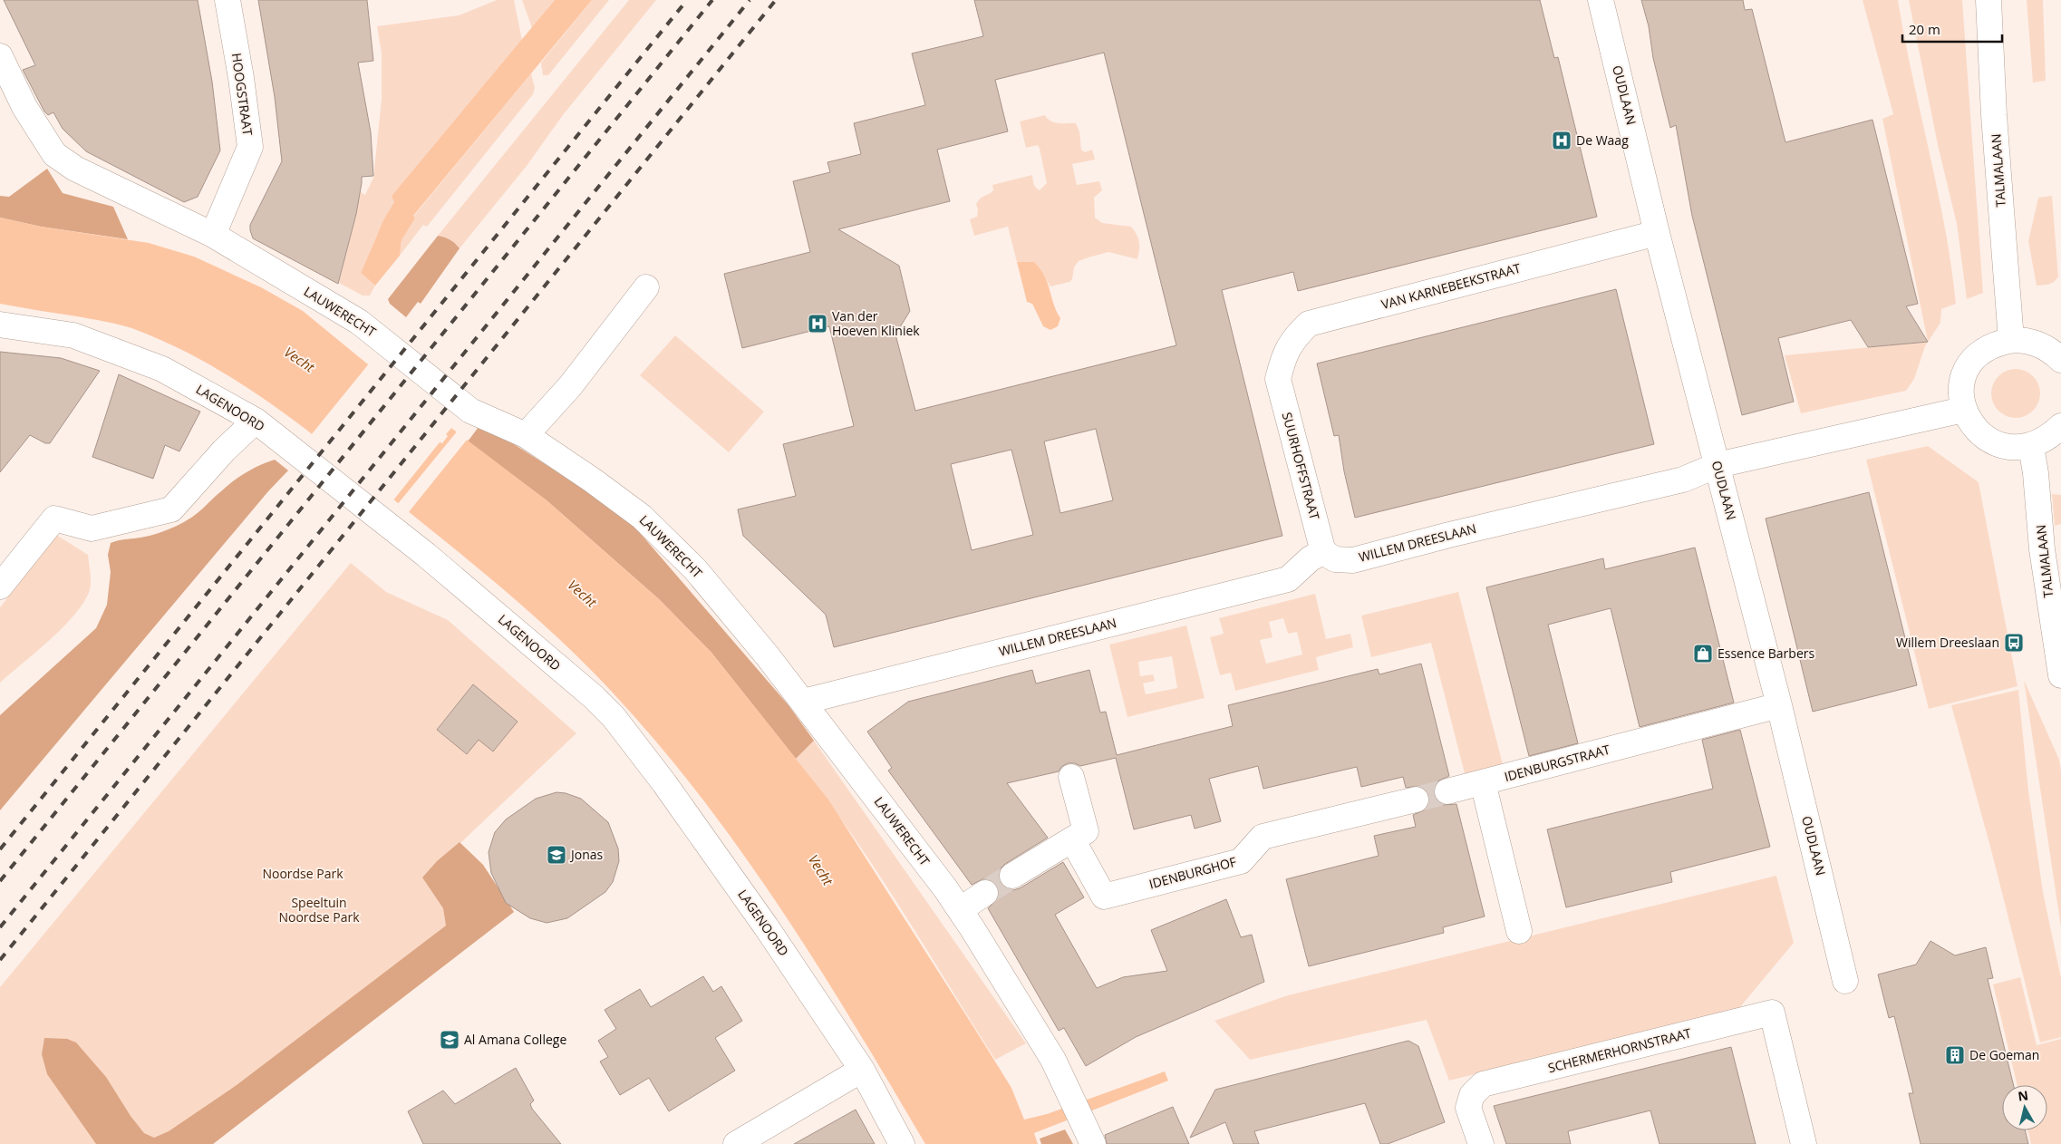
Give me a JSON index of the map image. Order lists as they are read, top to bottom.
{
  "streets": {
    "street": [
      "HOOGSTRAAT",
      "OUDLAAN",
      "TALMALAAN",
      "VAN KARNEBEEKSTRAAT",
      "LAUWERECHT",
      "LAGENOORD",
      "SUURHOFFSTRAAT",
      "WILLEM DREESLAAN",
      "IDENBURGSTRAAT",
      "IDENBURGHOF",
      "SCHERMERHORNSTRAAT"
    ]
  },
  "crossings": [
    ["HOOGSTRAAT", "LAUWERECHT"],
    ["OUDLAAN", "VAN KARNEBEEKSTRAAT"],
    ["OUDLAAN", "WILLEM DREESLAAN"],
    ["OUDLAAN", "IDENBURGSTRAAT"],
    ["VAN KARNEBEEKSTRAAT", "SUURHOFFSTRAAT"],
    ["LAUWERECHT", "WILLEM DREESLAAN"],
    ["SUURHOFFSTRAAT", "WILLEM DREESLAAN"]
  ],
  "water": ["Vecht"],
  "parks": ["Noordse Park", "Speeltuin Noordse Park"],
  "places": {
    "hospital": ["De Waag", "Van der Hoeven Kliniek"],
    "bus stop": ["Willem Dreeslaan"],
    "shop": ["Essence Barbers"],
    "school or university": ["Jonas", "Al Amana College"],
    "building": ["De Goeman"]
  },
  "scale_bar": "20 m",
  "north": "top"
}
